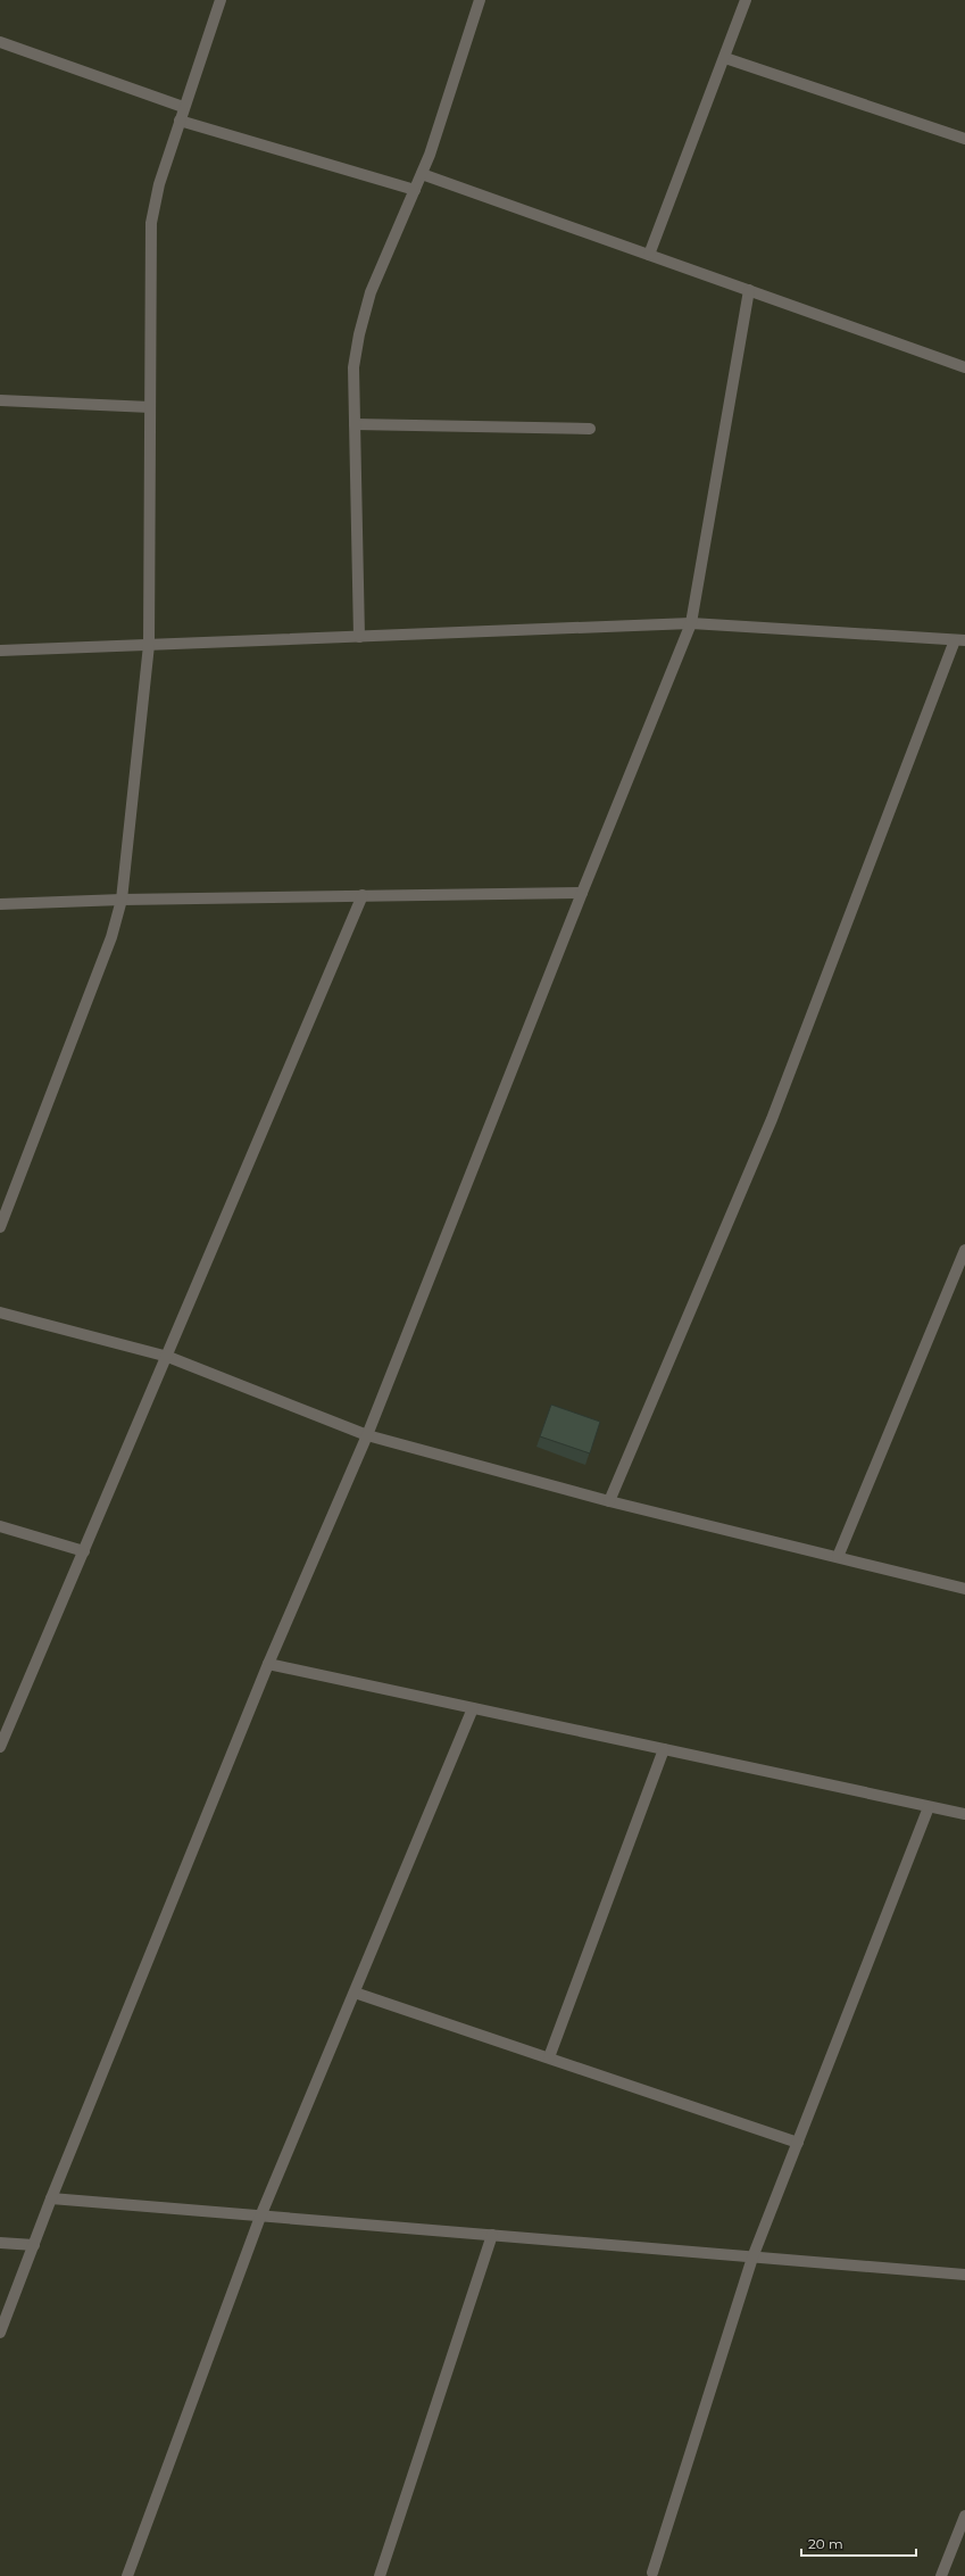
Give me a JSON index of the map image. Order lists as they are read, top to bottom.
{
  "scale_bar": "20 m"
}
